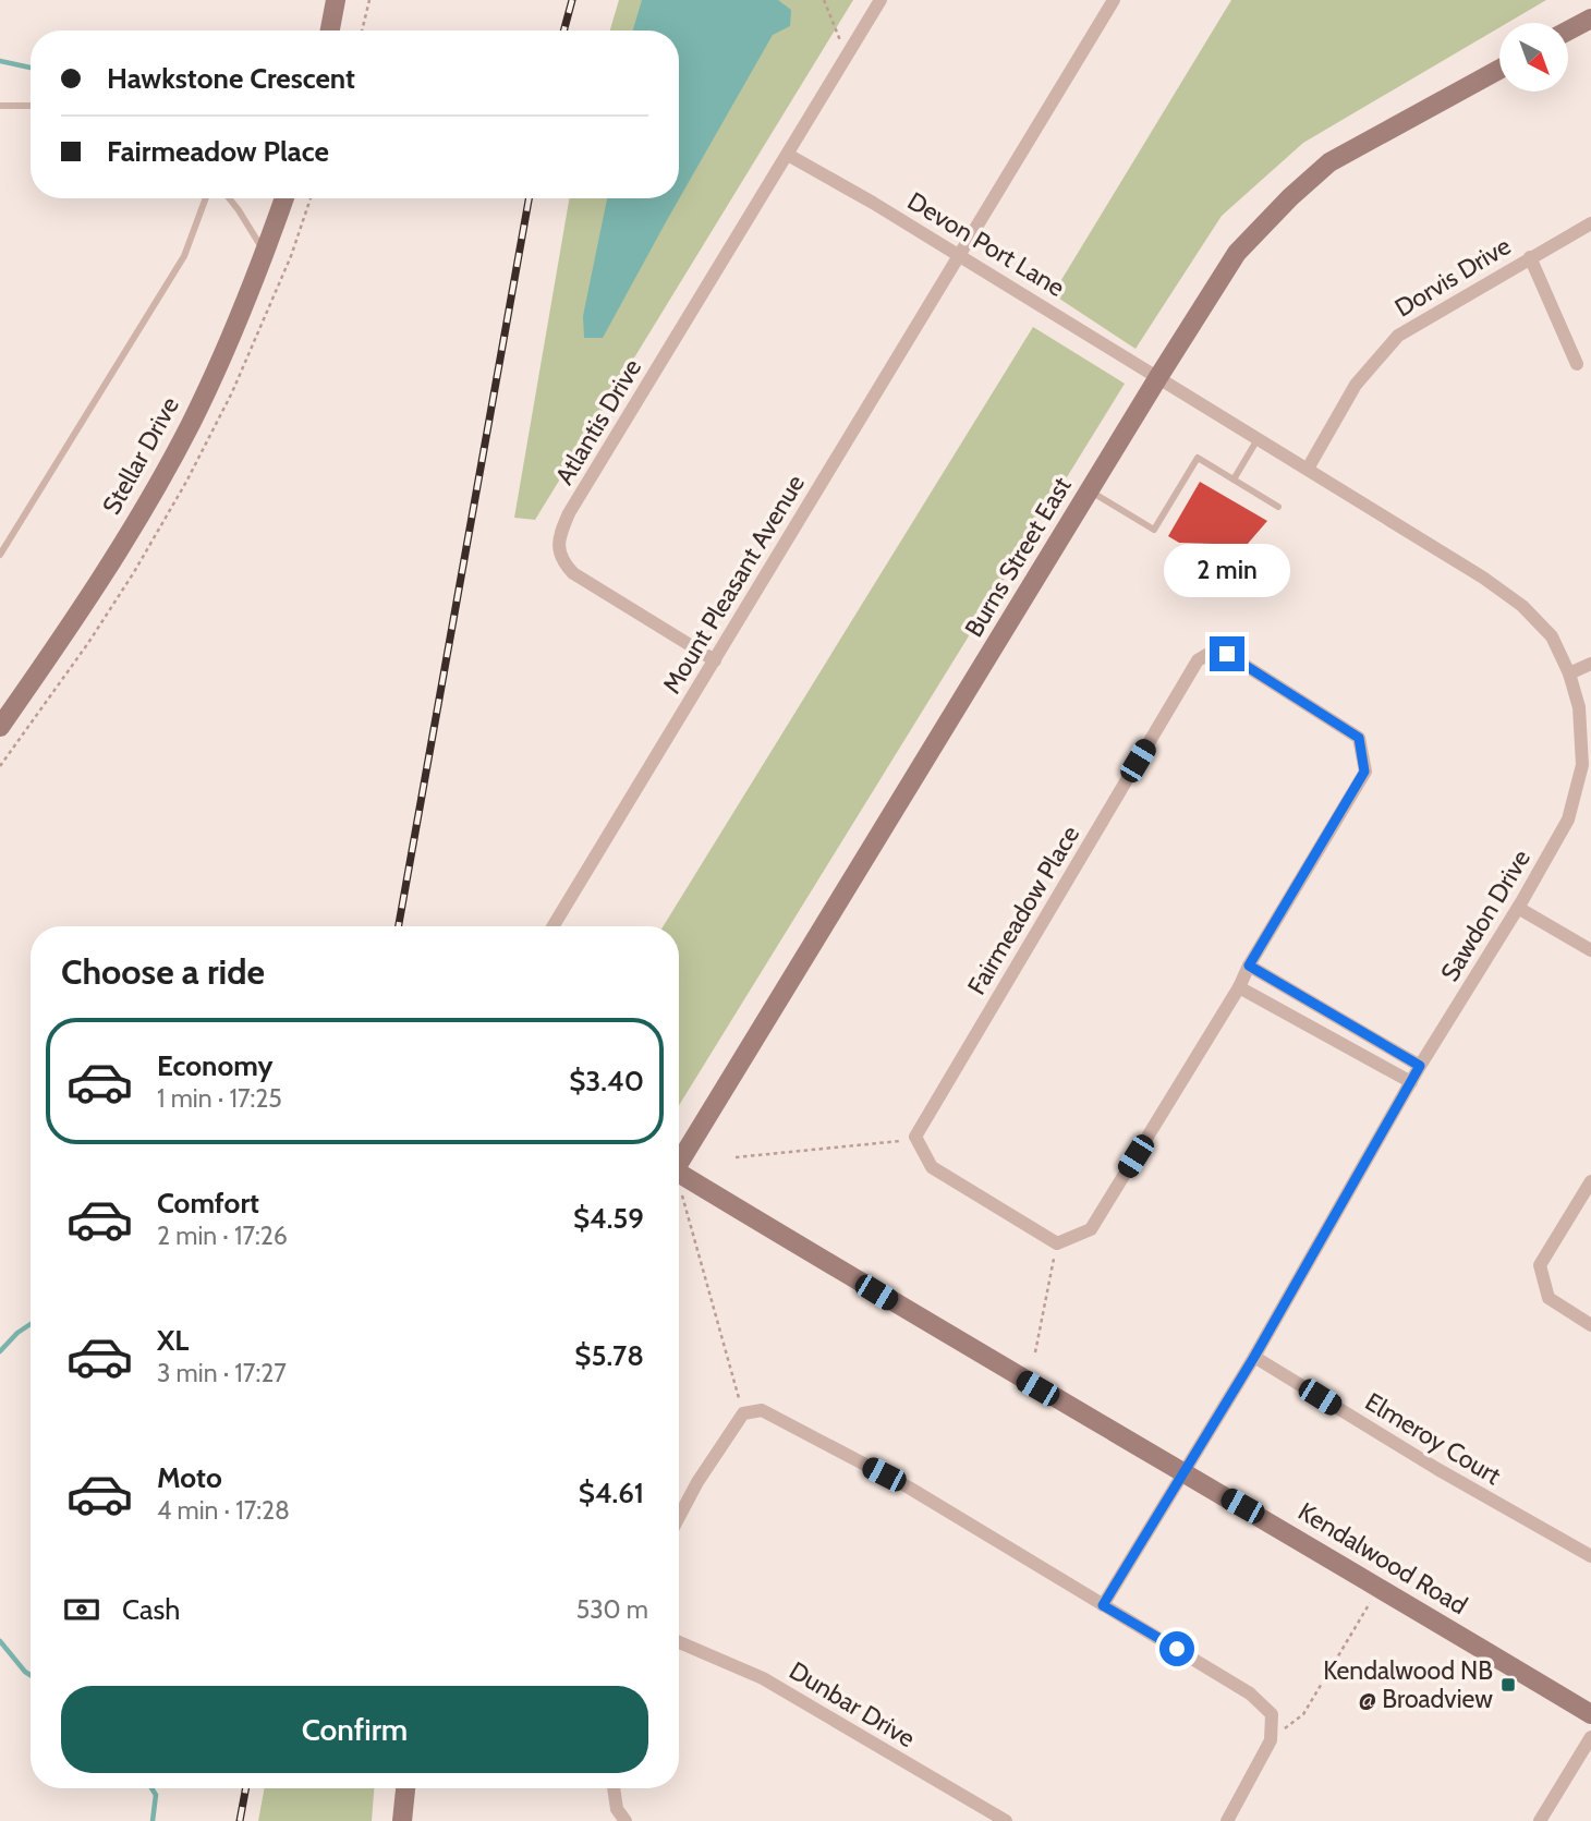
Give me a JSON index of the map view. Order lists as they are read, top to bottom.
{
  "streets": {
    "street": [
      "Devon Port Lane",
      "Dorvis Drive",
      "Atlantis Drive",
      "Stellar Drive",
      "Burns Street East",
      "Mount Pleasant Avenue",
      "Fairmeadow Place",
      "Sawdon Drive",
      "Elmeroy Court",
      "Kendalwood Road",
      "Dunbar Drive"
    ]
  },
  "crossings": [
    ["Devon Port Lane", "Atlantis Drive"],
    ["Devon Port Lane", "Burns Street East"],
    ["Devon Port Lane", "Mount Pleasant Avenue"],
    ["Devon Port Lane", "Sawdon Drive"],
    ["Dorvis Drive", "Sawdon Drive"],
    ["Atlantis Drive", "Mount Pleasant Avenue"],
    ["Burns Street East", "Sawdon Drive"],
    ["Sawdon Drive", "Elmeroy Court"],
    ["Sawdon Drive", "Kendalwood Road"]
  ],
  "places": {
    "transit": ["Kendalwood NB @ Broadview"]
  },
  "north": "bottom right",
  "page": {
    "banner": ["Hawkstone Crescent", "Fairmeadow Place"],
    "bubble": "2 min",
    "heading": "Choose a ride",
    "list": [
      {
        "name": "Economy",
        "note": "1 min · 17:25",
        "value": "$3.40"
      },
      {
        "name": "Comfort",
        "note": "2 min · 17:26",
        "value": "$4.59"
      },
      {
        "name": "XL",
        "note": "3 min · 17:27",
        "value": "$5.78"
      },
      {
        "name": "Moto",
        "note": "4 min · 17:28",
        "value": "$4.61"
      }
    ],
    "pay": ["Cash", "530 m"],
    "buttons": "Confirm"
  }
}
